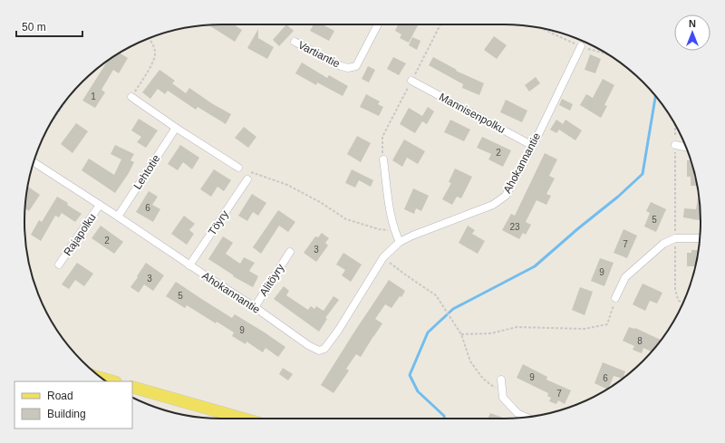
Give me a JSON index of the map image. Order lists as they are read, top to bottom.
{
  "streets": {
    "street": [
      "Vartiantie",
      "Mannisenpolku",
      "Ahokannantie",
      "Lehtotie",
      "Töyry",
      "Rajapolku",
      "Alitöyry"
    ]
  },
  "crossings": [
    ["Mannisenpolku", "Ahokannantie"],
    ["Ahokannantie", "Lehtotie"],
    ["Ahokannantie", "Töyry"],
    ["Ahokannantie", "Rajapolku"],
    ["Ahokannantie", "Alitöyry"]
  ],
  "house_numbers": [
    "1",
    "2",
    "6",
    "5",
    "23",
    "2",
    "7",
    "3",
    "9",
    "3",
    "5",
    "9",
    "8",
    "9",
    "6",
    "7"
  ],
  "legend": ["Road", "Building"],
  "scale_bar": "50 m",
  "north": "top"
}
